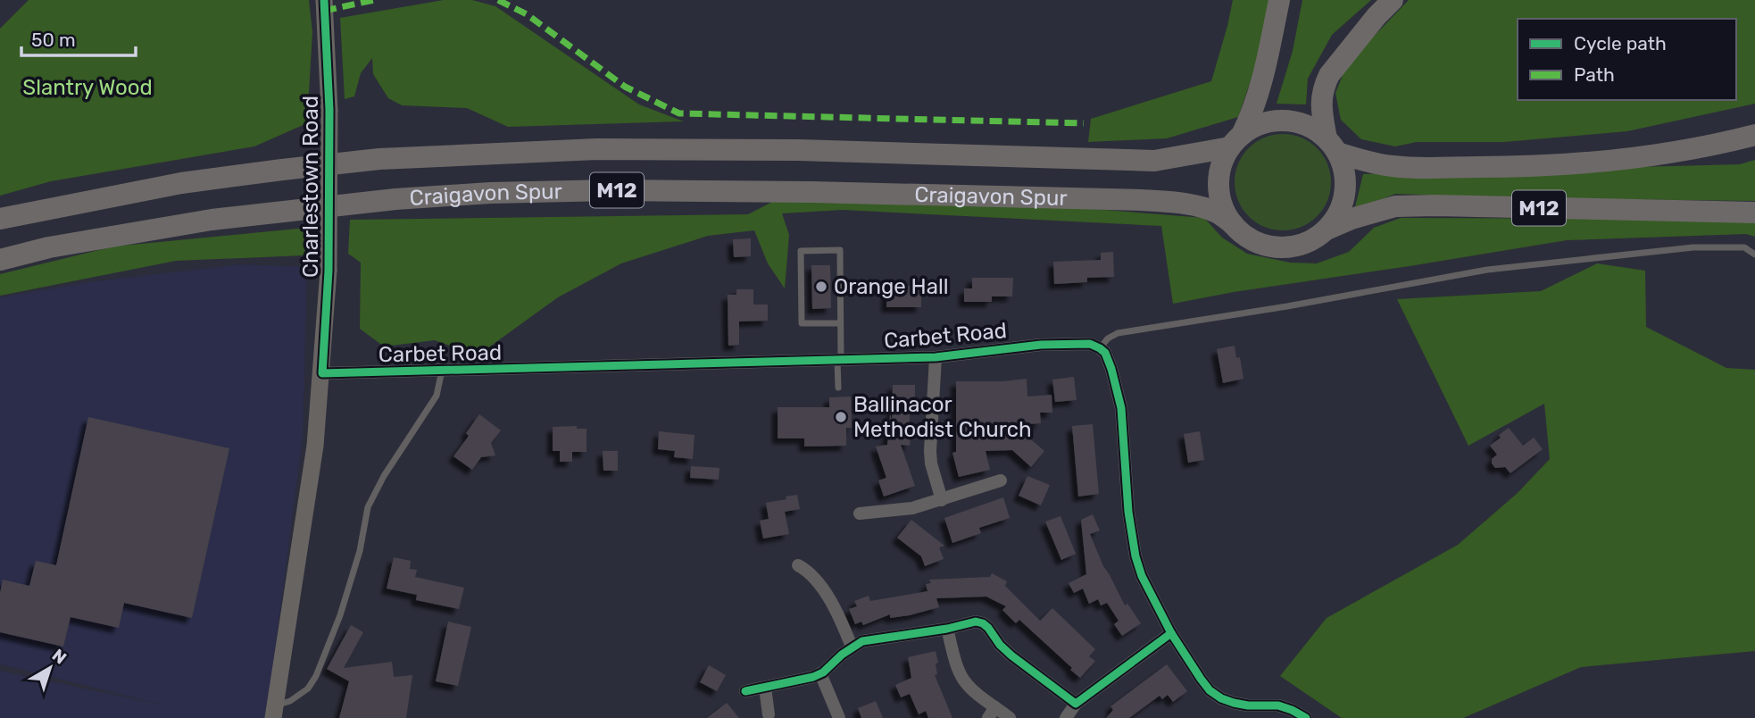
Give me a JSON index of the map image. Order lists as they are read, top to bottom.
{
  "streets": {
    "highway": ["M12", "Craigavon Spur"],
    "main road": ["Charlestown Road"],
    "street": ["Carbet Road"]
  },
  "crossings": [
    ["Charlestown Road", "Carbet Road"],
    ["M12", "Craigavon Spur"]
  ],
  "parks": ["Slantry Wood"],
  "places": ["Orange Hall", "Ballinacor Methodist Church"],
  "legend": ["Cycle path", "Path"],
  "scale_bar": "50 m",
  "north": "top right"
}
